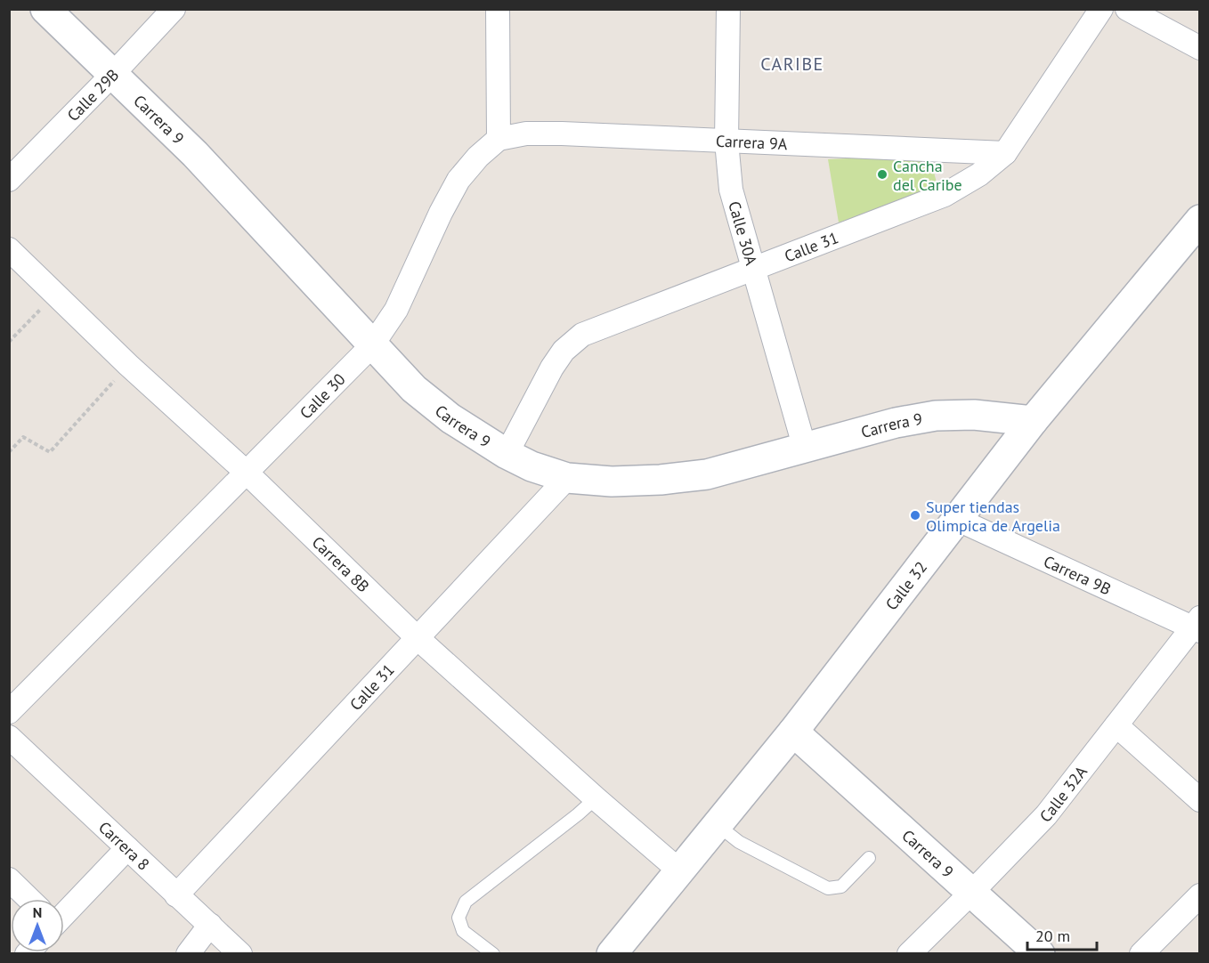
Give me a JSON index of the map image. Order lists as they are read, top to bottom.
{
  "streets": {
    "street": [
      "Calle 29B",
      "Carrera 9",
      "Carrera 9A",
      "Calle 30A",
      "Calle 31",
      "Calle 30",
      "Carrera 8B",
      "Carrera 9B",
      "Calle 32",
      "Calle 32A",
      "Carrera 8"
    ]
  },
  "crossings": [
    ["Calle 29B", "Carrera 9"],
    ["Carrera 9", "Calle 30A"],
    ["Carrera 9", "Calle 31"],
    ["Carrera 9", "Calle 30"],
    ["Carrera 9", "Calle 32"],
    ["Carrera 9", "Calle 32A"],
    ["Carrera 9A", "Calle 30A"],
    ["Carrera 9A", "Calle 31"],
    ["Carrera 9A", "Calle 30"],
    ["Calle 30A", "Calle 31"],
    ["Calle 31", "Carrera 8B"],
    ["Calle 31", "Carrera 8"],
    ["Calle 30", "Carrera 8B"],
    ["Carrera 8B", "Calle 32"],
    ["Carrera 9B", "Calle 32"],
    ["Carrera 9B", "Calle 32A"]
  ],
  "districts": ["CARIBE"],
  "places": ["Cancha del Caribe", "Super tiendas Olimpica de Argelia"],
  "scale_bar": "20 m",
  "north": "top"
}
